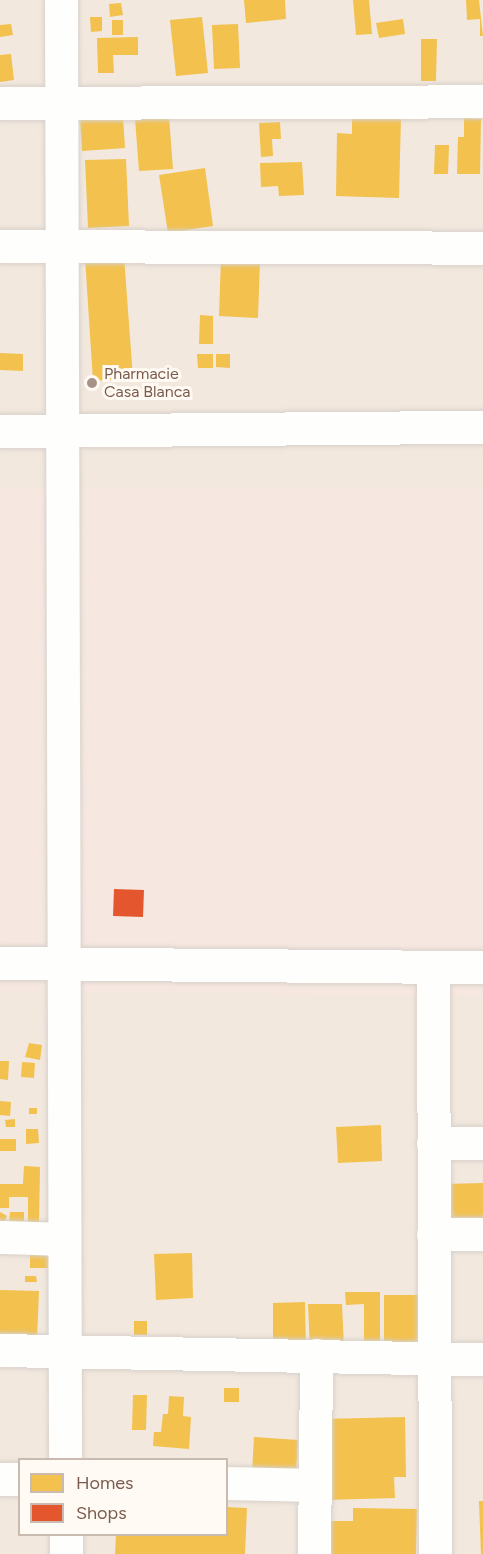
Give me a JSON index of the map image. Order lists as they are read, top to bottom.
{
  "places": ["Pharmacie Casa Blanca"],
  "legend": ["Homes", "Shops"]
}
